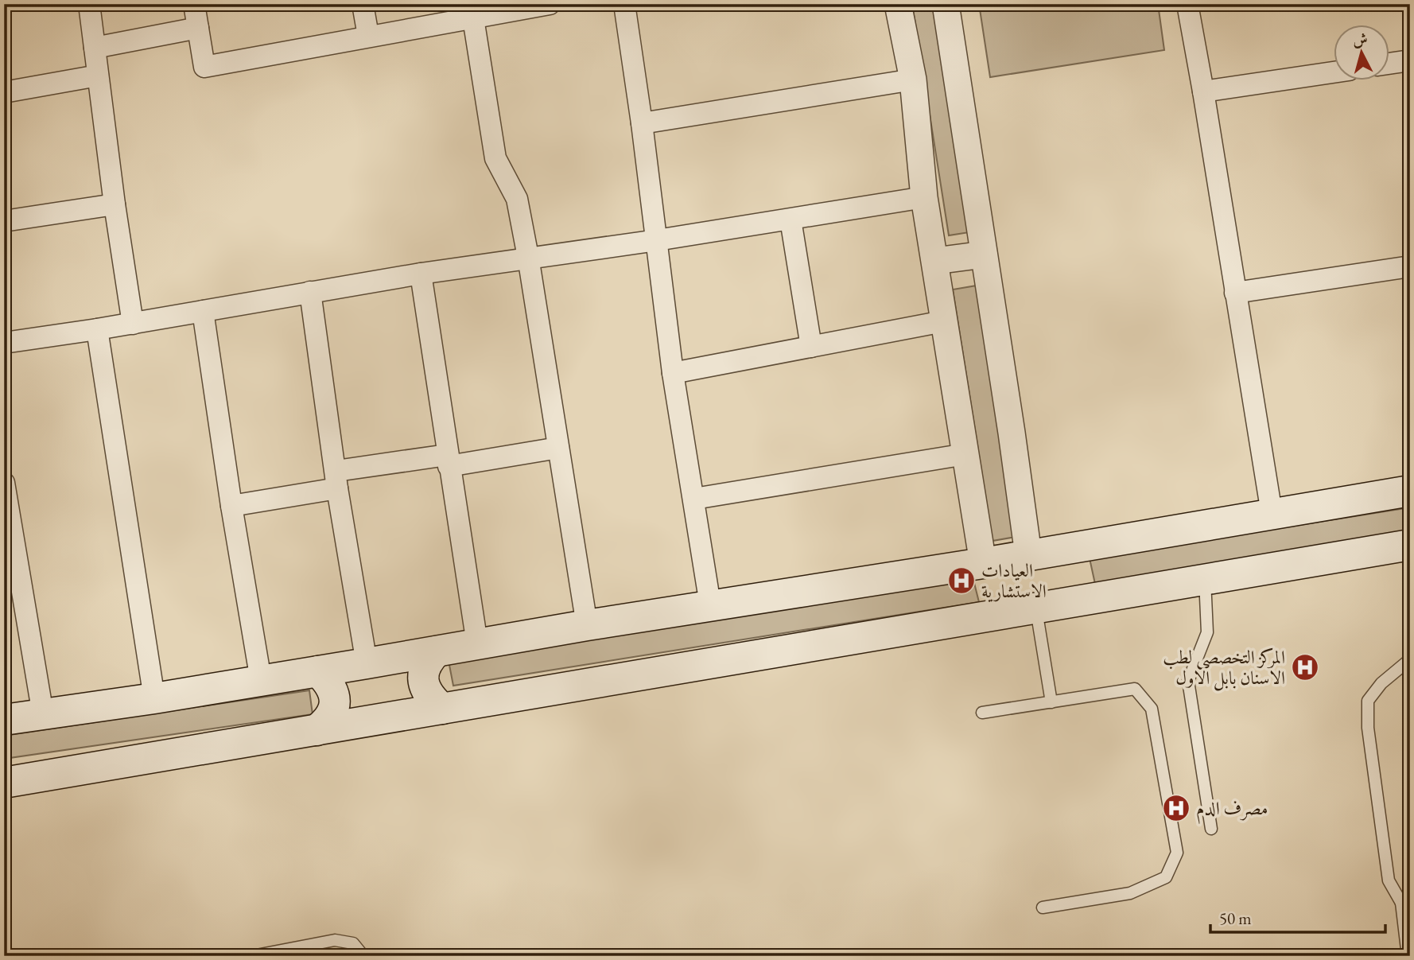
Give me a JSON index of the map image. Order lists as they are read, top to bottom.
{
  "places": {
    "hospital": ["العيادات الاستشارية", "المركز التخصصي لطب الاسنان بابل الاول", "مصرف الدم"]
  },
  "scale_bar": "50 m",
  "north": "top"
}
